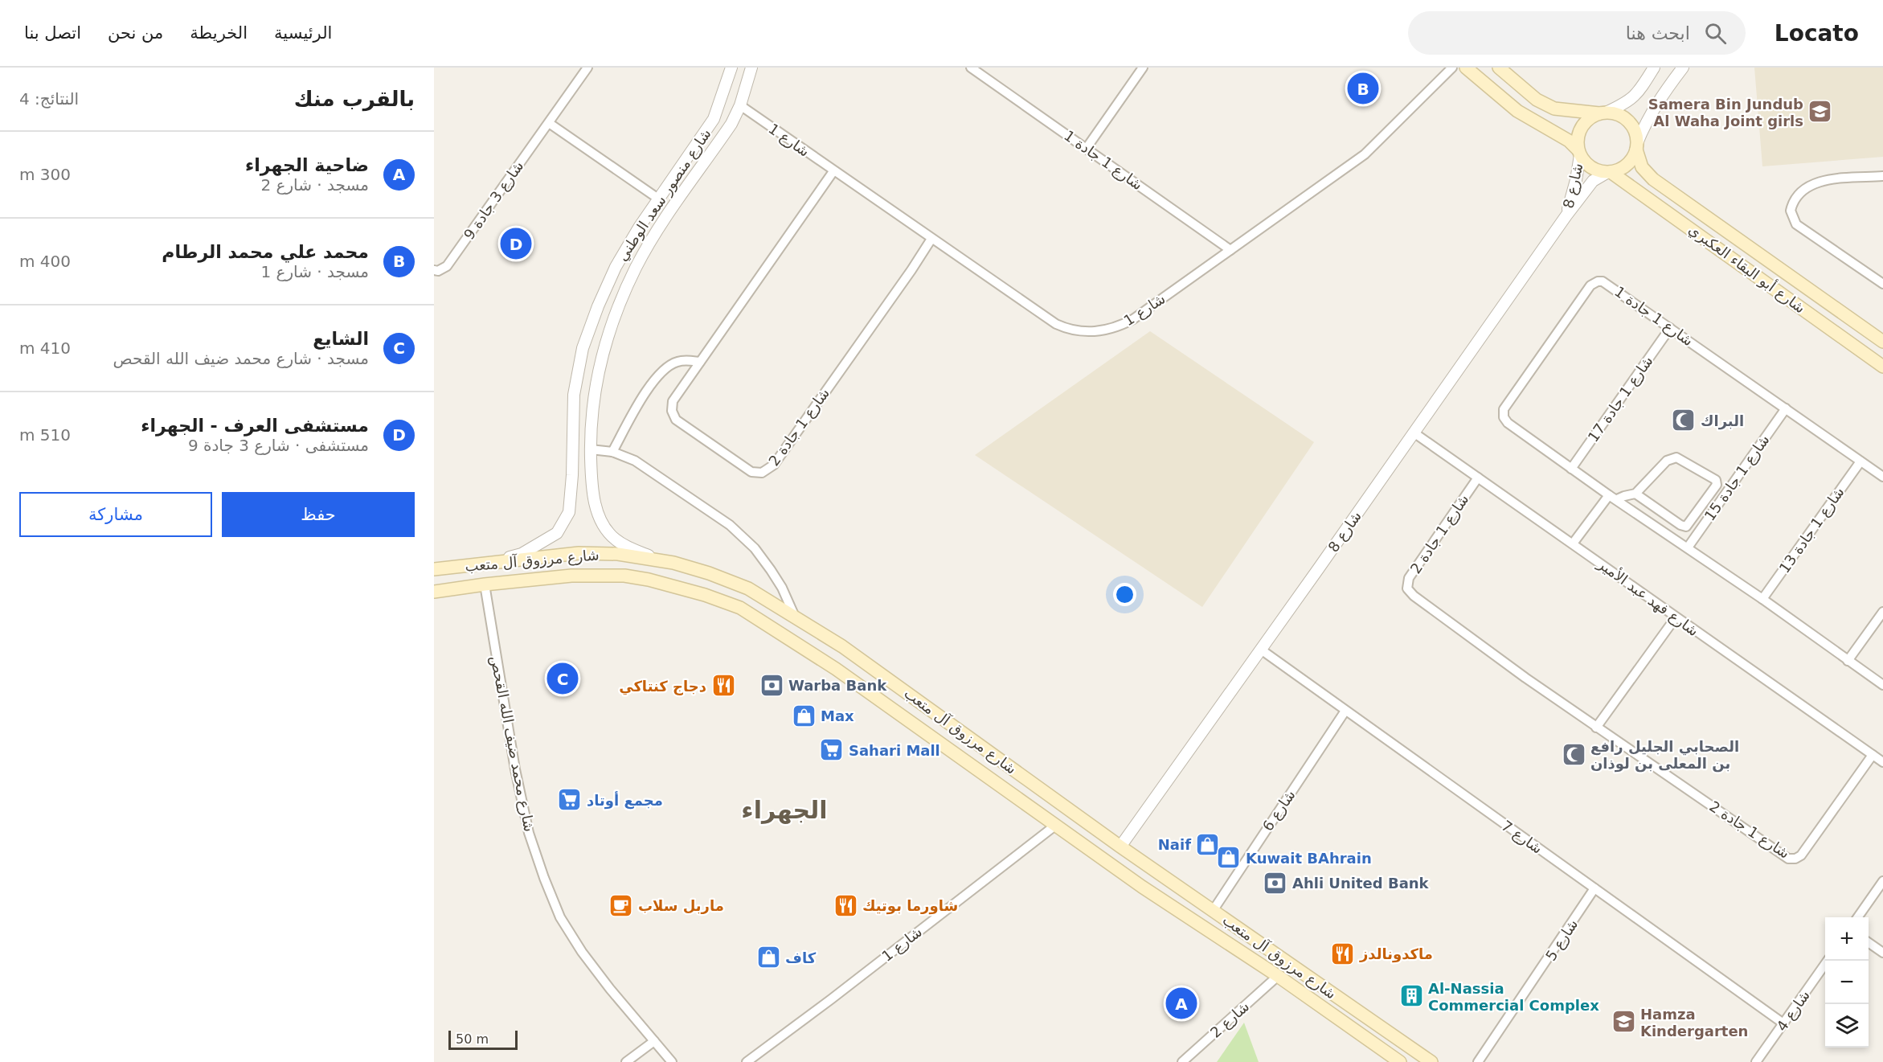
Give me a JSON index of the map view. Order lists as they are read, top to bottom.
{
  "streets": {
    "main road": ["شارع أبو البقاء العكبري", "شارع مرزوق آل متعب"],
    "street": [
      "شارع 1",
      "شارع 1 جادة 1",
      "شارع 8",
      "شارع منصور سعد الوطني",
      "شارع 3 جادة 9",
      "شارع 1 جادة 17",
      "شارع 1 جادة 2",
      "شارع 1 جادة 15",
      "شارع 1 جادة 13",
      "شارع فهد عبد الأمير",
      "شارع محمد ضيف الله القحص",
      "شارع 6",
      "شارع 7",
      "شارع 5",
      "شارع 4",
      "شارع 2"
    ]
  },
  "crossings": [
    ["شارع 1", "شارع 1 جادة 1"],
    ["شارع 1", "شارع منصور سعد الوطني"],
    ["شارع 1", "شارع 1 جادة 2"],
    ["شارع 1", "شارع مرزوق آل متعب"],
    ["شارع 1 جادة 1", "شارع 1 جادة 17"],
    ["شارع 1 جادة 1", "شارع 1 جادة 15"],
    ["شارع 1 جادة 1", "شارع 1 جادة 13"],
    ["شارع 8", "شارع أبو البقاء العكبري"],
    ["شارع 8", "شارع مرزوق آل متعب"],
    ["شارع 8", "شارع فهد عبد الأمير"],
    ["شارع 8", "شارع 7"],
    ["شارع منصور سعد الوطني", "شارع مرزوق آل متعب"],
    ["شارع 1 جادة 2", "شارع فهد عبد الأمير"],
    ["شارع مرزوق آل متعب", "شارع محمد ضيف الله القحص"],
    ["شارع مرزوق آل متعب", "شارع 6"],
    ["شارع مرزوق آل متعب", "شارع 2"],
    ["شارع 6", "شارع 7"],
    ["شارع 7", "شارع 5"],
    ["شارع 7", "شارع 4"]
  ],
  "districts": ["الجهراء"],
  "places": {
    "school or university": ["Samera Bin Jundub Al Waha Joint girls", "Hamza Kindergarten"],
    "mosque": ["البراك", "الصحابي الجليل رافع بن المعلى بن لوذان"],
    "bank": ["Warba Bank", "Ahli United Bank"],
    "restaurant": ["دجاج كنتاكي", "شاورما بوتيك", "ماكدونالدز"],
    "shop": [
      "Max",
      "Naif",
      "Kuwait BAhrain",
      "كاف"
    ],
    "supermarket": ["Sahari Mall", "مجمع أوتاد"],
    "cafe": ["ماربل سلاب"],
    "building": ["Al-Nassia Commercial Complex"]
  },
  "scale_bar": "50 m",
  "page": {
    "header": "Locato",
    "search": "ابحث هنا",
    "nav": [
      "الرئيسية",
      "الخريطة",
      "من نحن",
      "اتصل بنا"
    ],
    "heading": ["بالقرب منك", "النتائج: 4"],
    "pins": [
      "B",
      "D",
      "C",
      "A"
    ],
    "list": [
      {
        "mark": "A",
        "name": "ضاحية الجهراء",
        "note": "مسجد · شارع 2",
        "value": "300 m"
      },
      {
        "mark": "B",
        "name": "محمد علي محمد الرطام",
        "note": "مسجد · شارع 1",
        "value": "400 m"
      },
      {
        "mark": "C",
        "name": "الشايع",
        "note": "مسجد · شارع محمد ضيف الله القحص",
        "value": "410 m"
      },
      {
        "mark": "D",
        "name": "مستشفى العرف - الجهراء",
        "note": "مستشفى · شارع 3 جادة 9",
        "value": "510 m"
      }
    ],
    "buttons": ["حفظ", "مشاركة"],
    "map_buttons": ["+", "−"],
    "scale": "50 m"
  }
}
